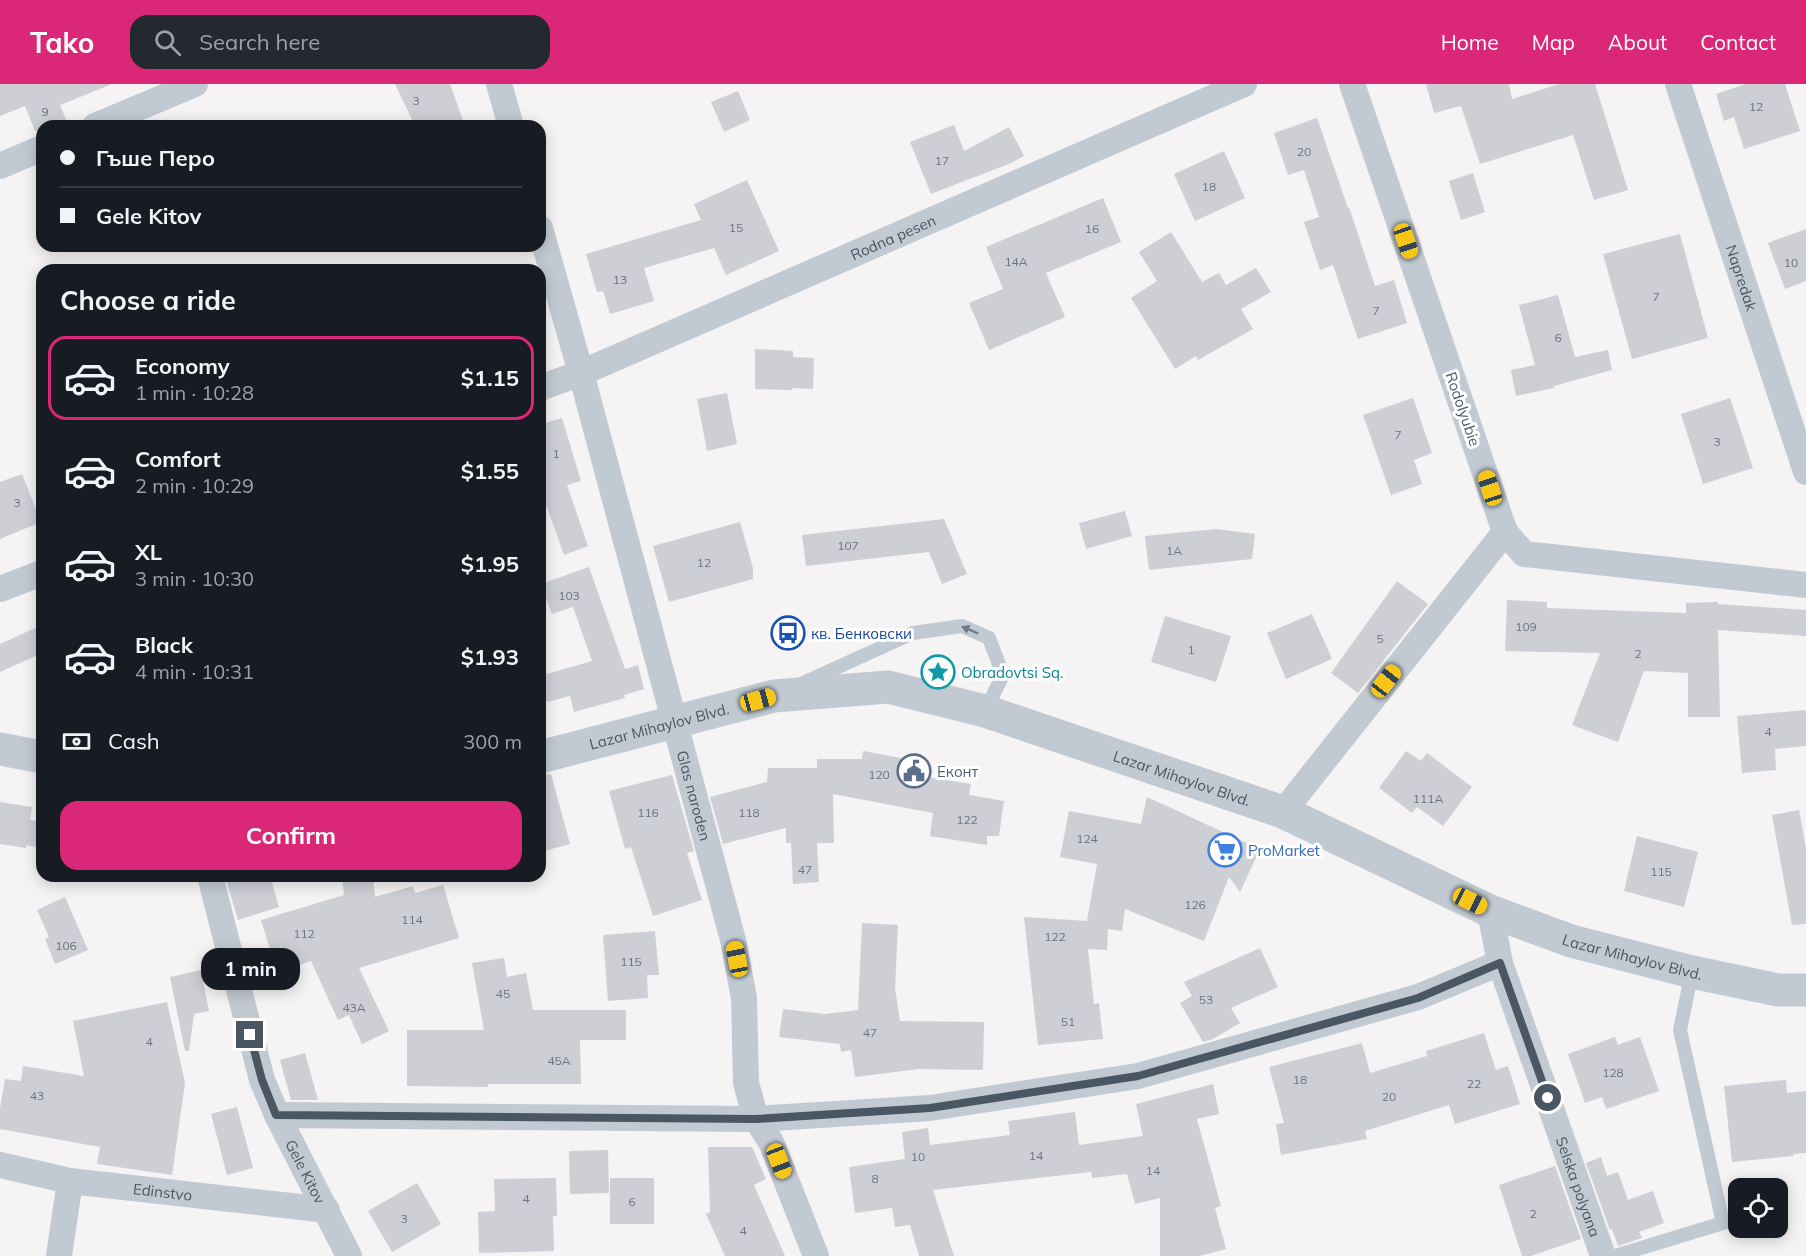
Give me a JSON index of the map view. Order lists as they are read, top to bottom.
{
  "streets": {
    "street": [
      "Rodna pesen",
      "Napredak",
      "Rodolyubie",
      "Lazar Mihaylov Blvd.",
      "Glas naroden",
      "Gele Kitov",
      "Selska polyana",
      "Edinstvo"
    ]
  },
  "crossings": [
    ["Rodna pesen", "Glas naroden"],
    ["Lazar Mihaylov Blvd.", "Glas naroden"],
    ["Lazar Mihaylov Blvd.", "Selska polyana"],
    ["Gele Kitov", "Edinstvo"]
  ],
  "places": {
    "bus stop": ["кв. Бенковски"],
    "place": ["Obradovtsi Sq."],
    "public building": ["Еконт"],
    "supermarket": ["ProMarket"]
  },
  "house_numbers": [
    "3",
    "12",
    "9",
    "20",
    "17",
    "18",
    "15",
    "16",
    "14А",
    "10",
    "13",
    "7",
    "7",
    "6",
    "7",
    "3",
    "1",
    "3",
    "107",
    "1А",
    "12",
    "103",
    "109",
    "5",
    "1",
    "2",
    "4",
    "120",
    "111А",
    "116",
    "118",
    "122",
    "124",
    "47",
    "115",
    "126",
    "114",
    "112",
    "122",
    "106",
    "115",
    "45",
    "53",
    "43А",
    "51",
    "47",
    "4",
    "45А",
    "128",
    "18",
    "22",
    "43",
    "20",
    "14",
    "10",
    "14",
    "8",
    "4",
    "6",
    "2",
    "3",
    "4"
  ],
  "page": {
    "header": "Tako",
    "search": "Search here",
    "nav": [
      "Home",
      "Map",
      "About",
      "Contact"
    ],
    "banner": ["Гъше Перо", "Gele Kitov"],
    "heading": "Choose a ride",
    "list": [
      {
        "name": "Economy",
        "note": "1 min · 10:28",
        "value": "$1.15"
      },
      {
        "name": "Comfort",
        "note": "2 min · 10:29",
        "value": "$1.55"
      },
      {
        "name": "XL",
        "note": "3 min · 10:30",
        "value": "$1.95"
      },
      {
        "name": "Black",
        "note": "4 min · 10:31",
        "value": "$1.93"
      }
    ],
    "pay": ["Cash", "300 m"],
    "buttons": "Confirm",
    "bubble": "1 min"
  }
}
